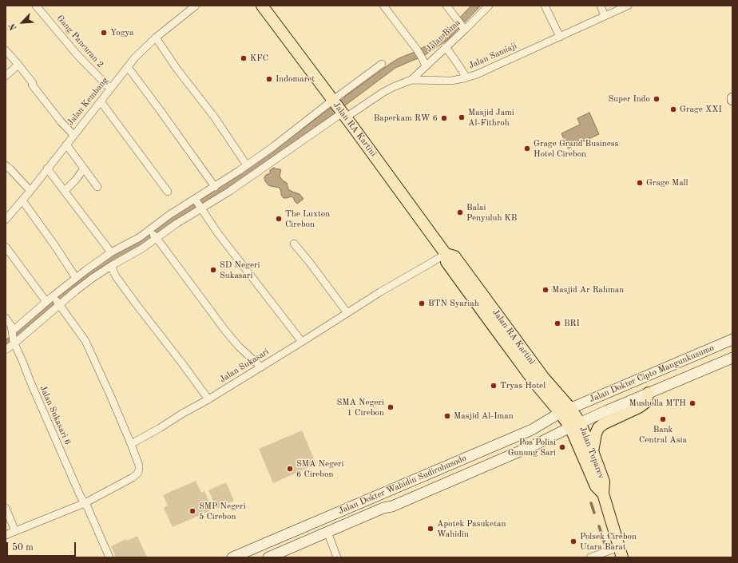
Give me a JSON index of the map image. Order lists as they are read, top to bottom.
{
  "streets": {
    "main road": [
      "Jalan RA Kartini",
      "Jalan Dokter Cipto Mangunkusumo",
      "Jalan Tuparev",
      "Jalan Dokter Wahidin Sudirohusodo"
    ],
    "street": [
      "Jalan Bima",
      "Gang Pancuran 2",
      "Jalan Samiaji",
      "Jalan Kembang",
      "Jalan Sukasari",
      "Jalan Sukasari 6"
    ]
  },
  "crossings": [
    ["Jalan Bima", "Jalan Samiaji"],
    ["Gang Pancuran 2", "Jalan Kembang"],
    ["Jalan Samiaji", "Jalan RA Kartini"],
    ["Jalan RA Kartini", "Jalan Sukasari"],
    ["Jalan RA Kartini", "Jalan Dokter Cipto Mangunkusumo"],
    ["Jalan RA Kartini", "Jalan Tuparev"],
    ["Jalan RA Kartini", "Jalan Dokter Wahidin Sudirohusodo"],
    ["Jalan Dokter Cipto Mangunkusumo", "Jalan Tuparev"],
    ["Jalan Dokter Cipto Mangunkusumo", "Jalan Dokter Wahidin Sudirohusodo"],
    ["Jalan Tuparev", "Jalan Dokter Wahidin Sudirohusodo"]
  ],
  "places": [
    "Yogya",
    "KFC",
    "Indomaret",
    "Super Indo",
    "Grage XXI",
    "Masjid Jami Al-Fithroh",
    "Baperkam RW 6",
    "Grage Grand Business Hotel Cirebon",
    "Grage Mall",
    "Balai Penyuluh KB",
    "The Luxton Cirebon",
    "SD Negeri Sukasari",
    "Masjid Ar Rahman",
    "BTN Syariah",
    "BRI",
    "Tryas Hotel",
    "Musholla MTH",
    "SMA Negeri 1 Cirebon",
    "Masjid Al-Iman",
    "Bank Central Asia",
    "Pos Polisi Gunung Sari",
    "SMA Negeri 6 Cirebon",
    "SMP Negeri 5 Cirebon",
    "Apotek Pasuketan Wahidin",
    "Polsek Cirebon Utara Barat"
  ],
  "scale_bar": "50 m",
  "north": "bottom left"
}
